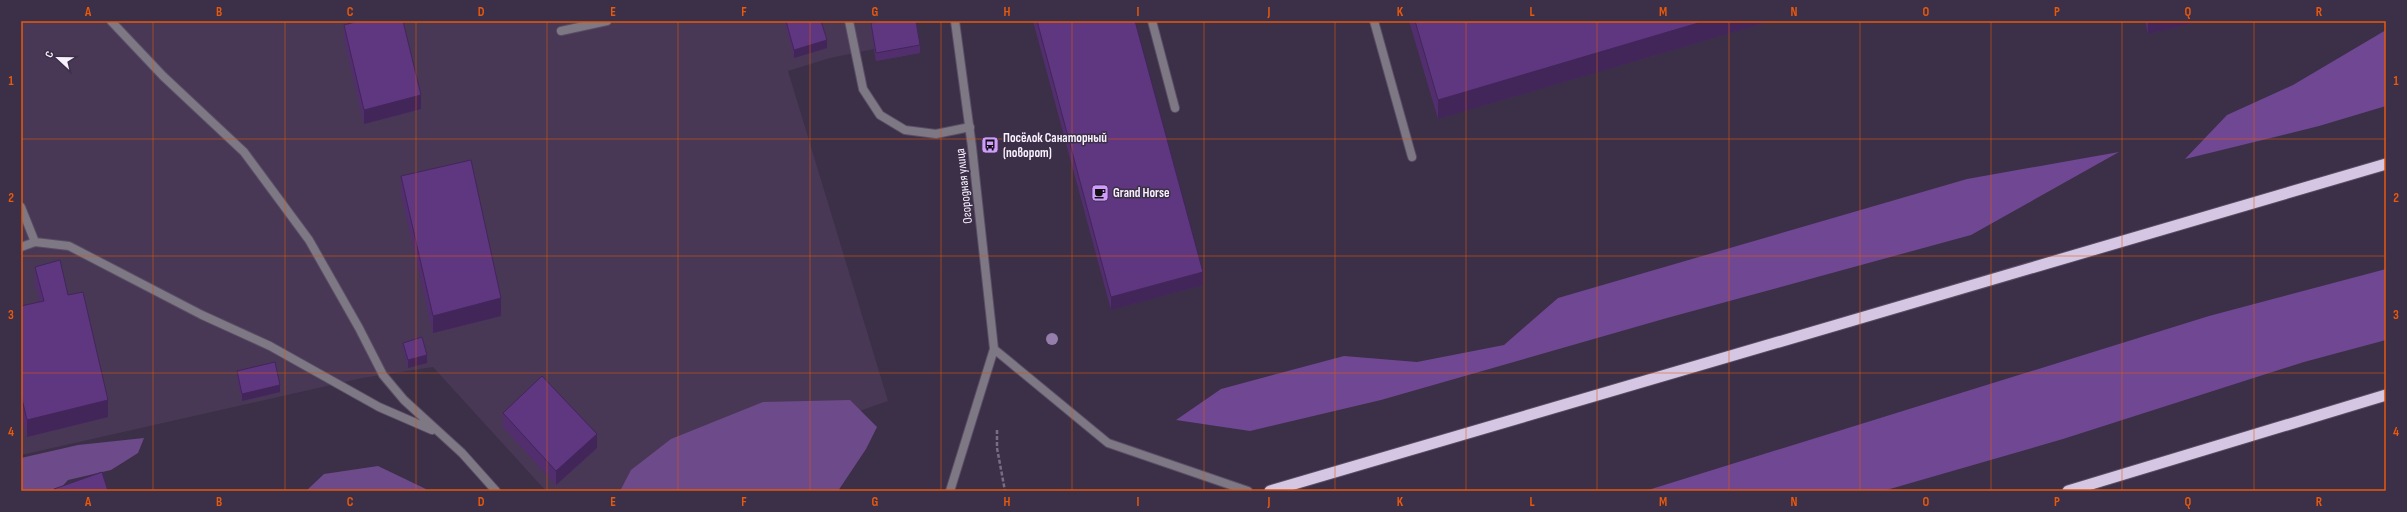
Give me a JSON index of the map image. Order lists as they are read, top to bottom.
{
  "streets": {
    "street": ["Огородная улица"]
  },
  "places": {
    "bus stop": ["Посёлок Санаторный (поворот)"],
    "cafe": ["Grand Horse"]
  },
  "north": "left",
  "grid": {
    "columns": [
      "A",
      "B",
      "C",
      "D",
      "E",
      "F",
      "G",
      "H",
      "I",
      "J",
      "K",
      "L",
      "M",
      "N",
      "O",
      "P",
      "Q",
      "R"
    ],
    "rows": [
      "1",
      "2",
      "3",
      "4"
    ]
  }
}
